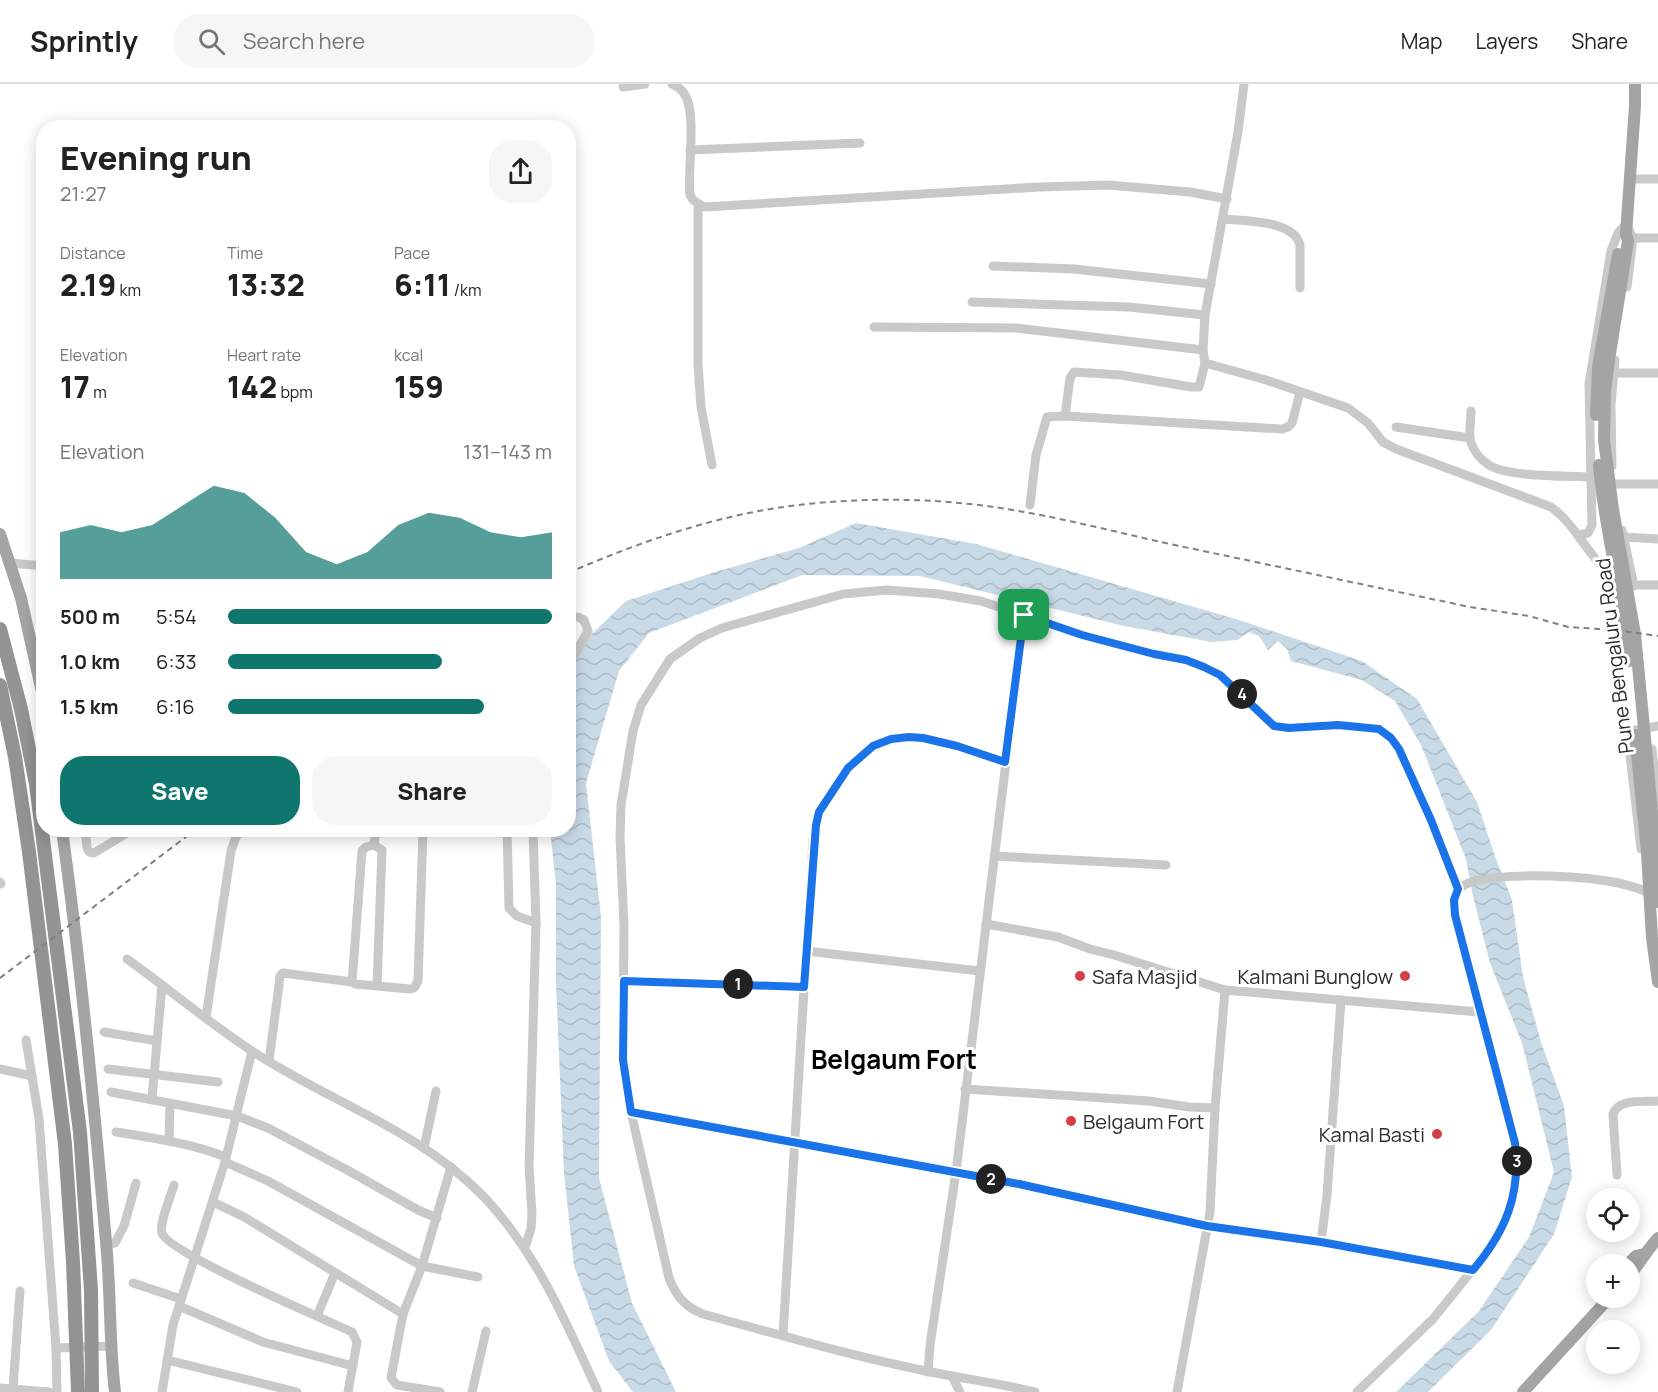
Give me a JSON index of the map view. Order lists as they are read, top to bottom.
{
  "streets": {
    "main road": ["Pune Bengaluru Road"]
  },
  "districts": ["Belgaum Fort"],
  "places": [
    "Safa Masjid",
    "Kalmani Bunglow",
    "Belgaum Fort",
    "Kamal Basti"
  ],
  "page": {
    "header": "Sprintly",
    "search": "Search here",
    "nav": ["Map", "Layers", "Share"],
    "heading": ["Evening run", "21:27"],
    "stats": [
      ["Distance", "2.19 km"],
      ["Time", "13:32"],
      ["Pace", "6:11 /km"],
      ["Elevation", "17 m"],
      ["Heart rate", "142 bpm"],
      ["kcal", "159"]
    ],
    "chart": ["Elevation", "131–143 m"],
    "list": [
      {
        "name": "500 m",
        "note": "5:54"
      },
      {
        "name": "1.0 km",
        "note": "6:33"
      },
      {
        "name": "1.5 km",
        "note": "6:16"
      }
    ],
    "pins": [
      "4",
      "1",
      "3",
      "2"
    ],
    "buttons": ["Save", "Share"],
    "map_buttons": ["+", "−"]
  }
}
